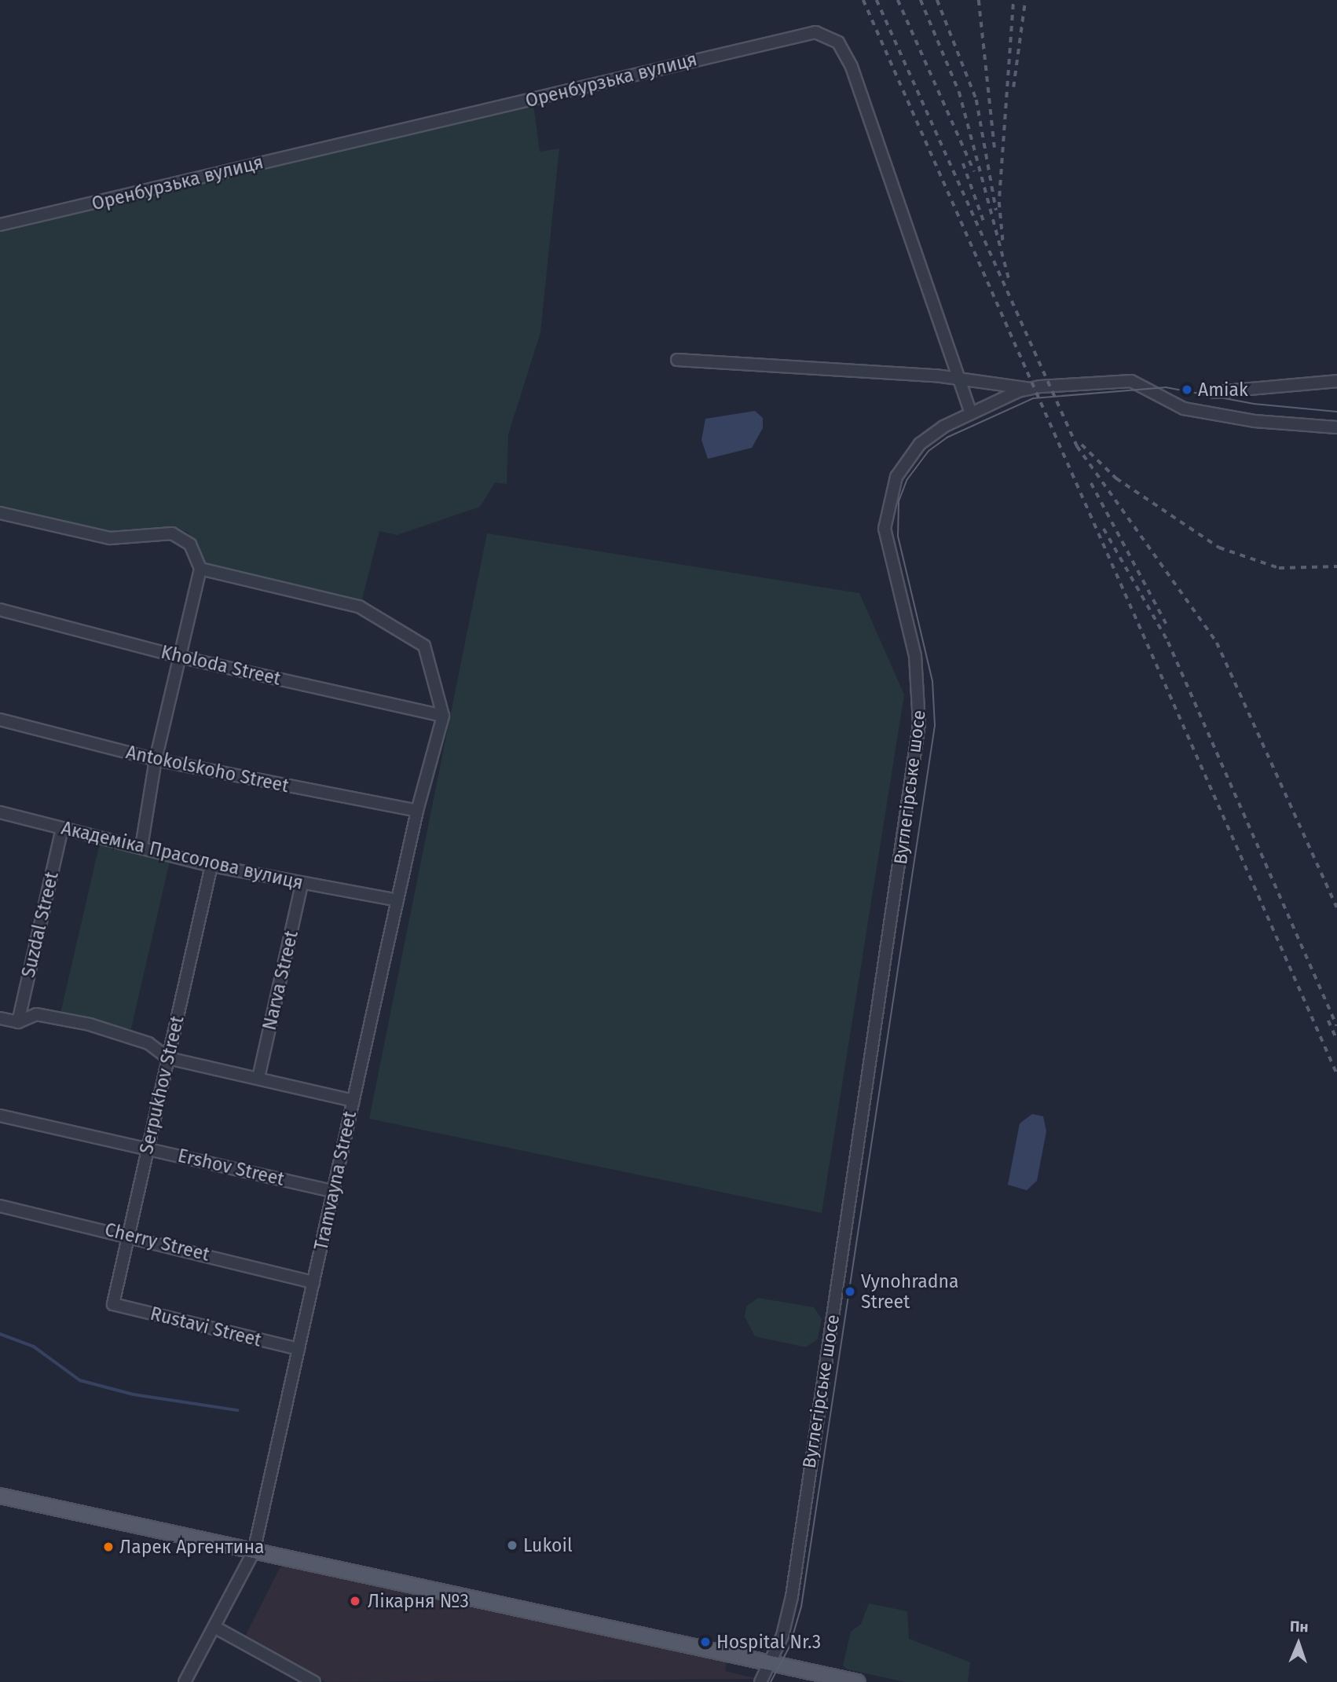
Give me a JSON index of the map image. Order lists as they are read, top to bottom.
{
  "streets": {
    "street": [
      "Оренбурзька вулиця",
      "Kholoda Street",
      "Antokolskoho Street",
      "Вуглегірське шосе",
      "Академіка Прасолова вулиця",
      "Suzdal Street",
      "Narva Street",
      "Serpukhov Street",
      "Ershov Street",
      "Tramvayna Street",
      "Cherry Street",
      "Rustavi Street"
    ]
  },
  "crossings": [
    ["Оренбурзька вулиця", "Вуглегірське шосе"],
    ["Kholoda Street", "Tramvayna Street"],
    ["Antokolskoho Street", "Tramvayna Street"],
    ["Академіка Прасолова вулиця", "Suzdal Street"],
    ["Академіка Прасолова вулиця", "Narva Street"],
    ["Академіка Прасолова вулиця", "Serpukhov Street"],
    ["Академіка Прасолова вулиця", "Tramvayna Street"],
    ["Serpukhov Street", "Ershov Street"],
    ["Serpukhov Street", "Cherry Street"],
    ["Serpukhov Street", "Rustavi Street"],
    ["Ershov Street", "Tramvayna Street"],
    ["Tramvayna Street", "Cherry Street"],
    ["Tramvayna Street", "Rustavi Street"]
  ],
  "places": [
    "Amiak",
    "Vynohradna Street",
    "Lukoil",
    "Ларек Аргентина",
    "Лікарня №3",
    "Hospital Nr.3"
  ],
  "north": "top"
}
